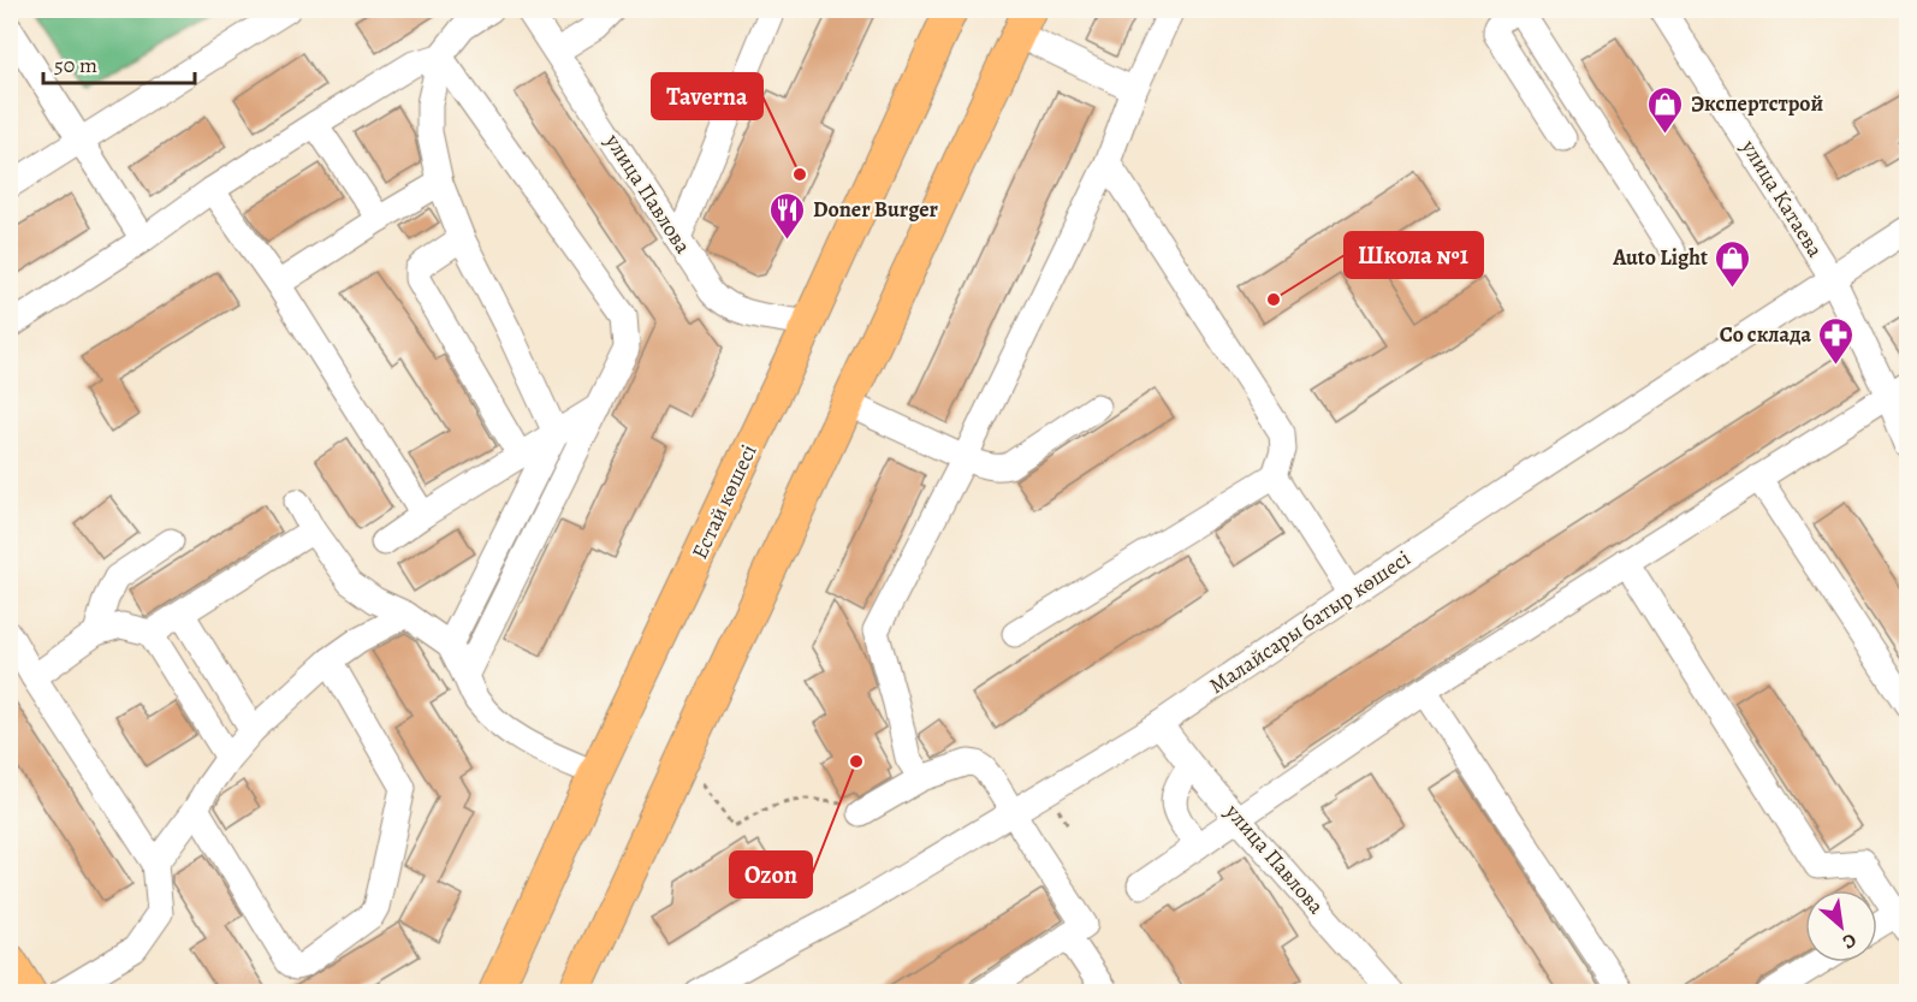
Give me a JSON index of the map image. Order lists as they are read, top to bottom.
{
  "streets": {
    "main road": ["Естай көшесі"],
    "street": ["улица Павлова", "улица Катаева", "Малайсары батыр көшесі"]
  },
  "crossings": [
    ["улица Павлова", "Естай көшесі"],
    ["улица Павлова", "Малайсары батыр көшесі"],
    ["улица Катаева", "Малайсары батыр көшесі"]
  ],
  "places": {
    "shop": ["Экспертстрой", "Auto Light"],
    "other": ["Taverna", "Школа №1", "Ozon"],
    "restaurant": ["Doner Burger"],
    "pharmacy": ["Со склада"]
  },
  "scale_bar": "50 m",
  "north": "bottom right"
}
